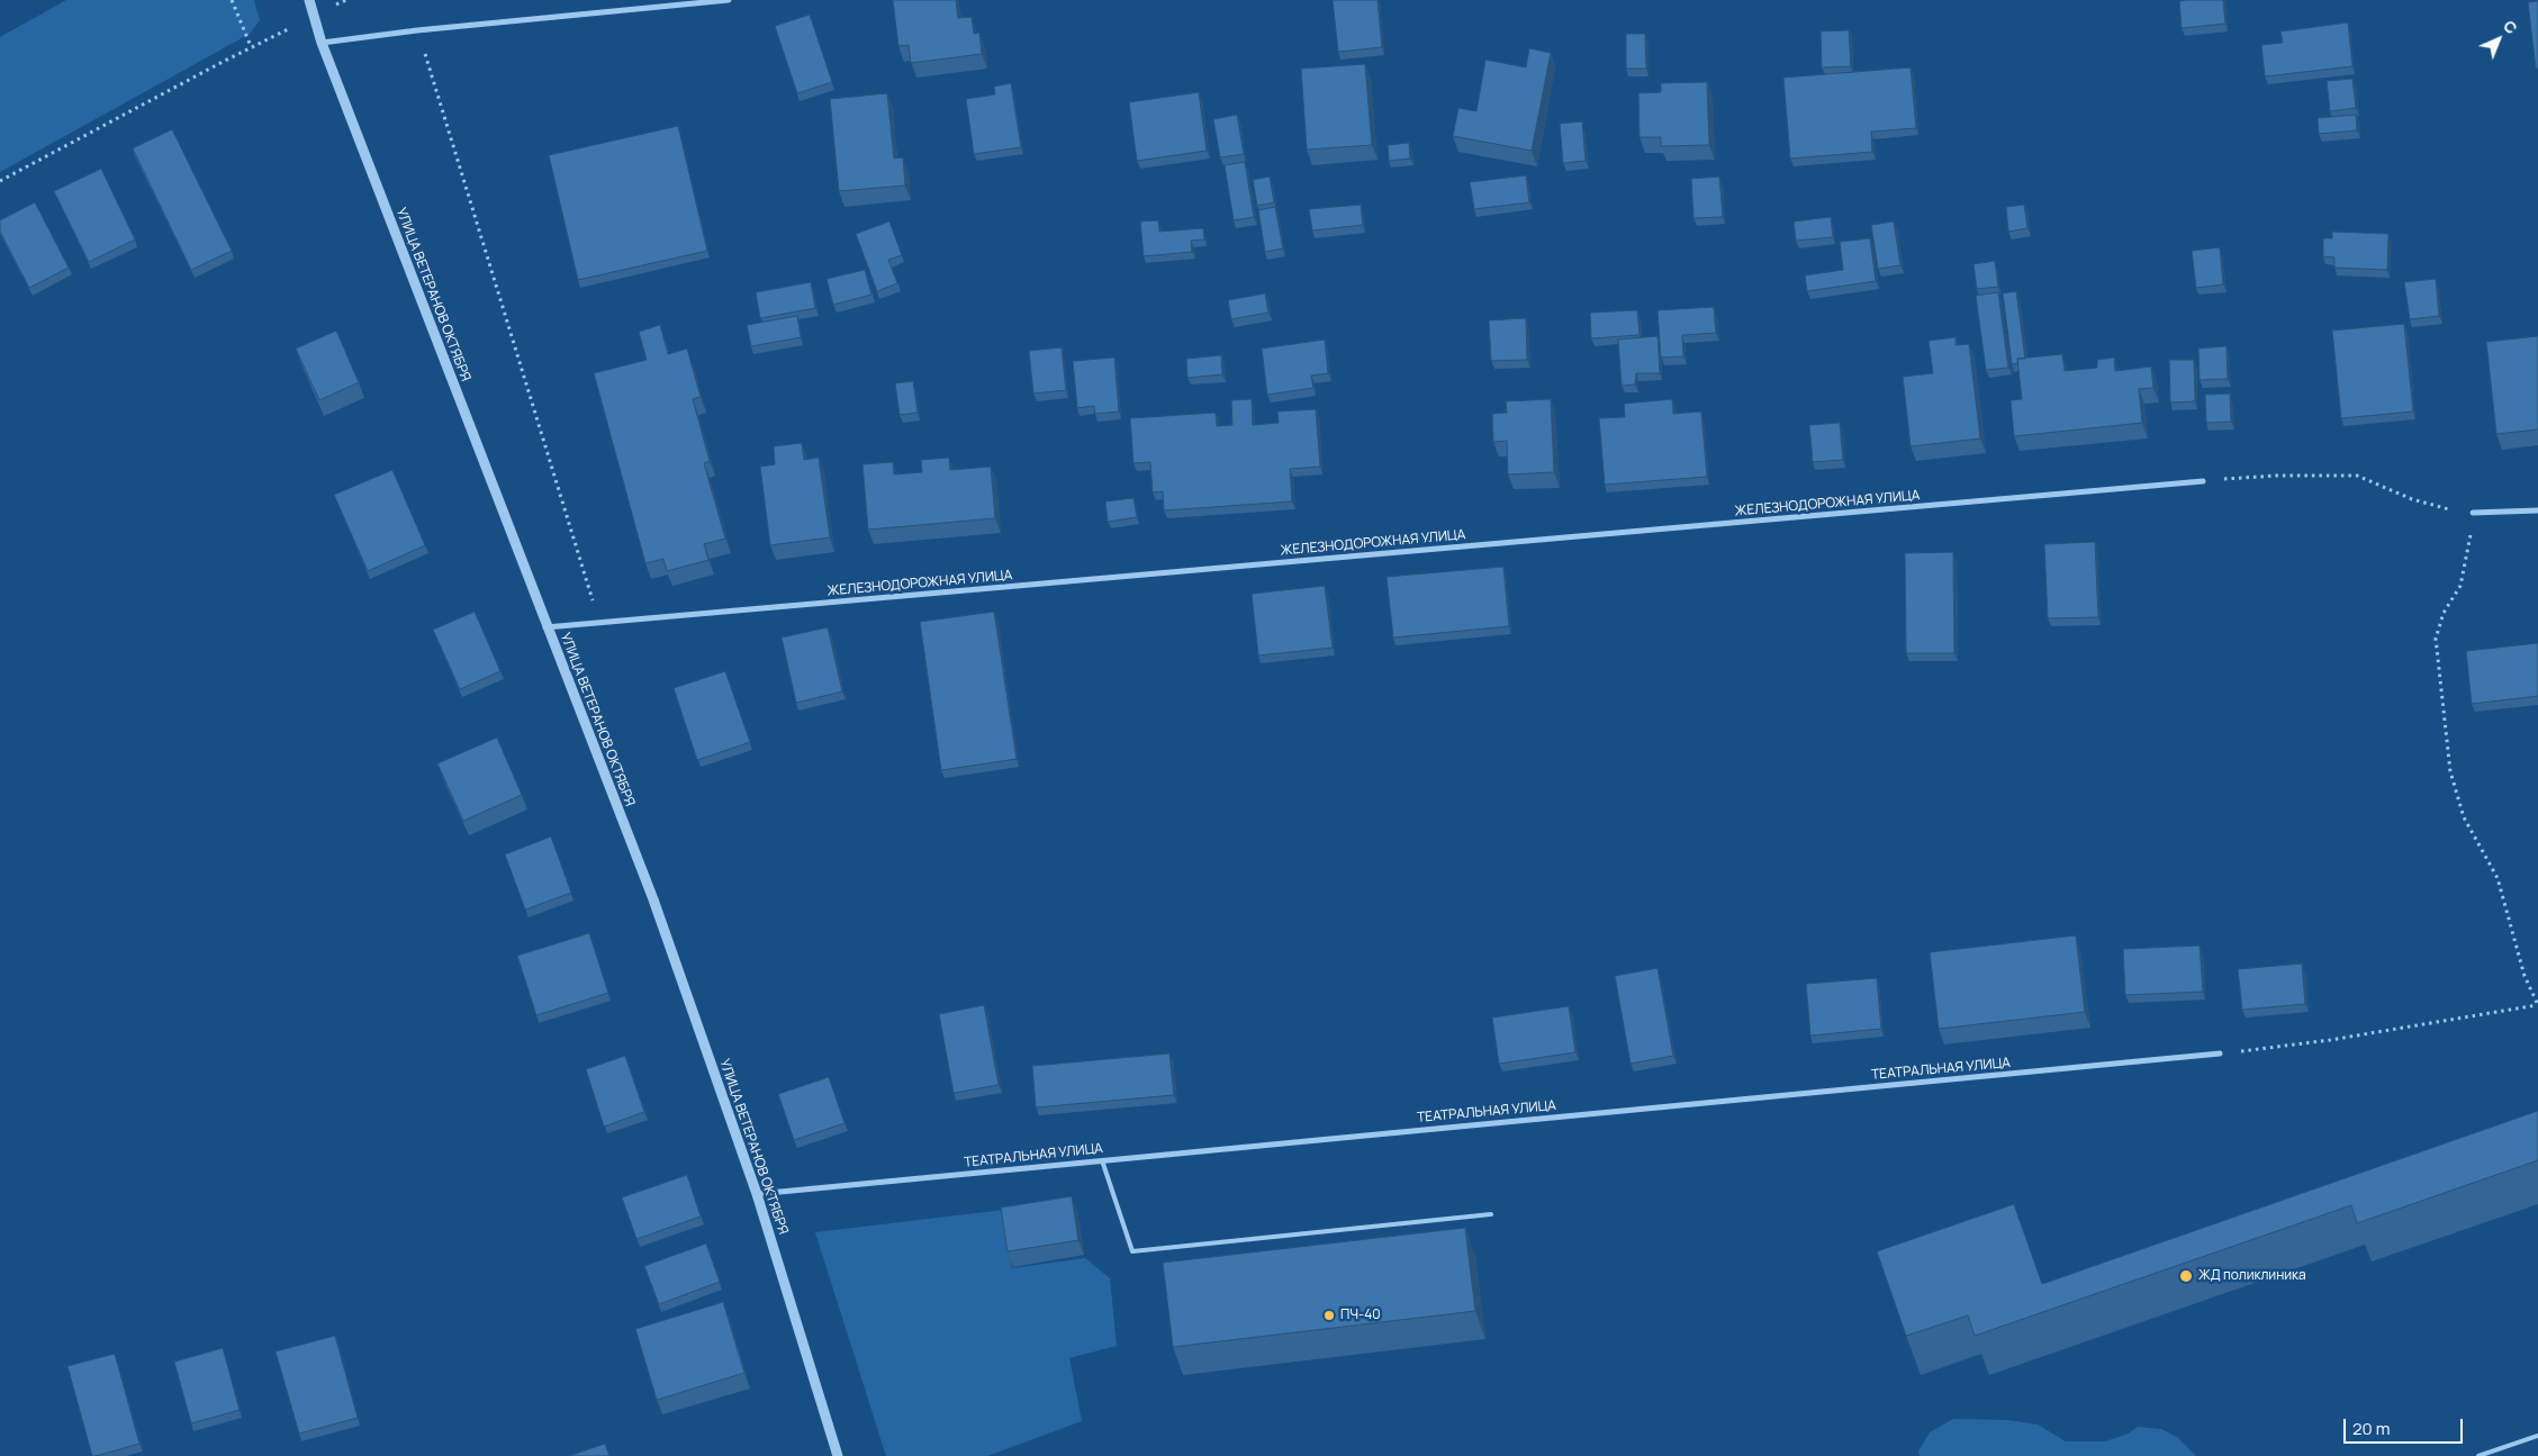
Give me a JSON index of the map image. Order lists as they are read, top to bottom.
{
  "streets": {
    "street": ["УЛИЦА ВЕТЕРАНОВ ОКТЯБРЯ", "ЖЕЛЕЗНОДОРОЖНАЯ УЛИЦА", "ТЕАТРАЛЬНАЯ УЛИЦА"]
  },
  "crossings": [
    ["УЛИЦА ВЕТЕРАНОВ ОКТЯБРЯ", "ЖЕЛЕЗНОДОРОЖНАЯ УЛИЦА"],
    ["УЛИЦА ВЕТЕРАНОВ ОКТЯБРЯ", "ТЕАТРАЛЬНАЯ УЛИЦА"]
  ],
  "places": ["ЖД поликлиника", "ПЧ-40"],
  "scale_bar": "20 m",
  "north": "top right"
}
